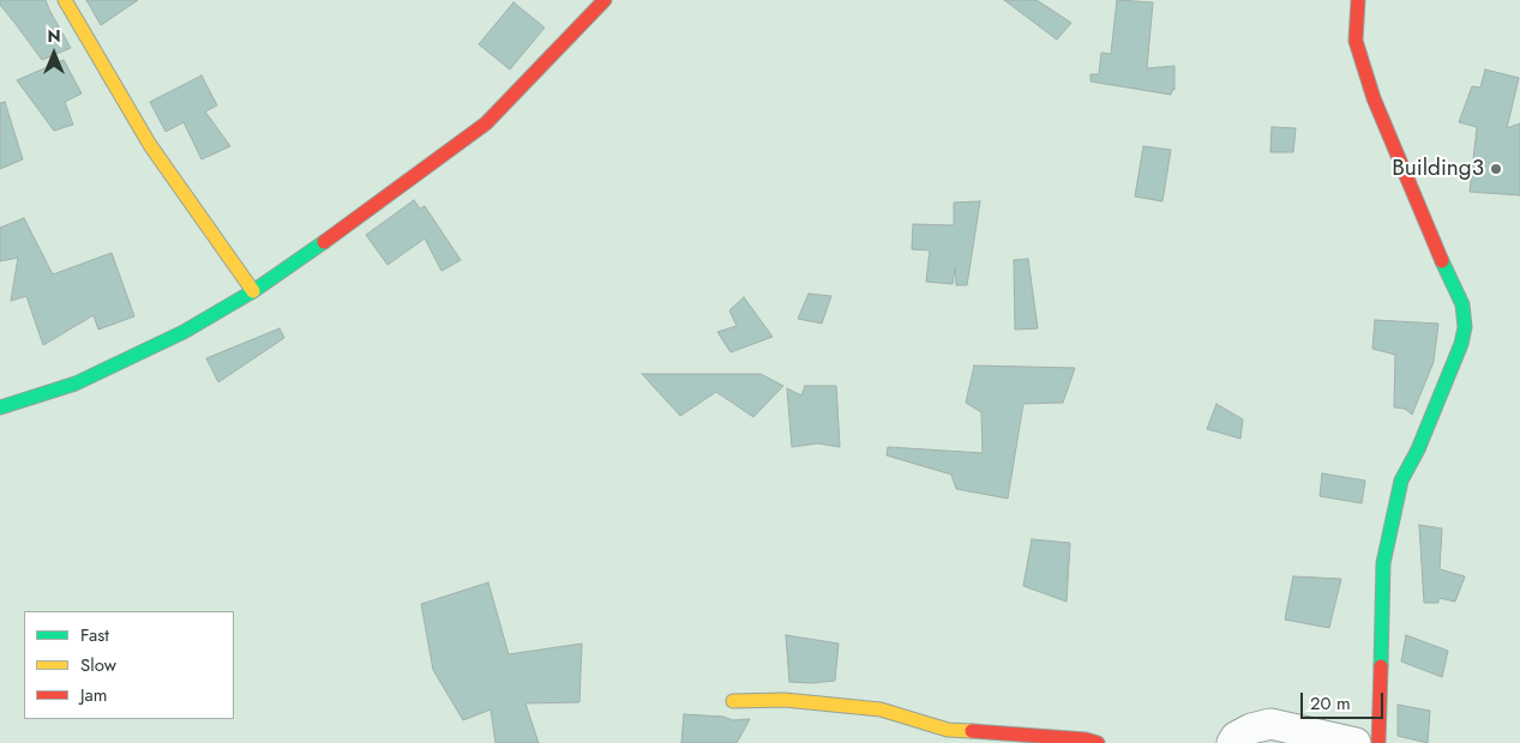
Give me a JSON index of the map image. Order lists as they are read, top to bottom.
{
  "places": ["Building3"],
  "legend": ["Fast", "Slow", "Jam"],
  "scale_bar": "20 m",
  "north": "top"
}
